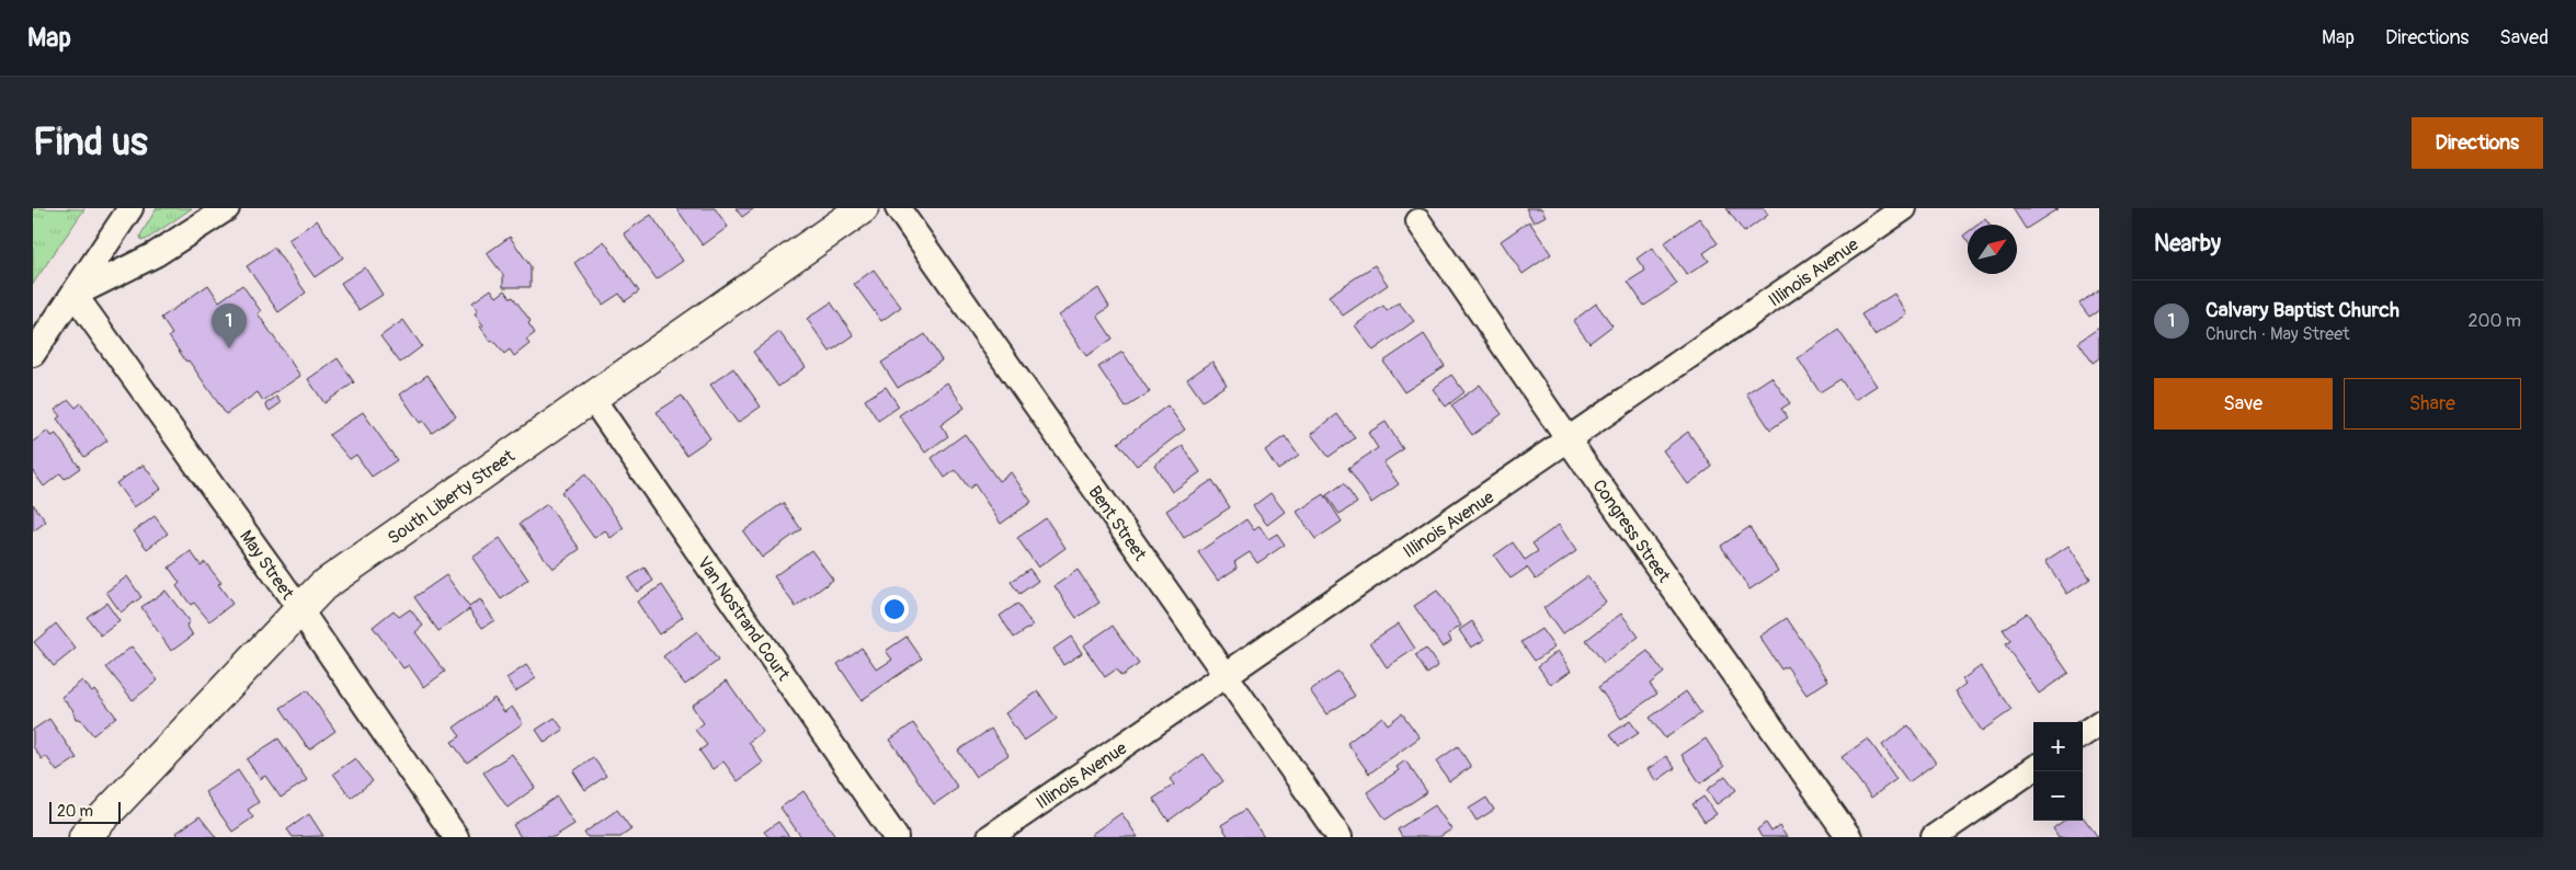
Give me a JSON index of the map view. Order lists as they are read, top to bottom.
{
  "streets": {
    "main road": ["South Liberty Street"],
    "street": [
      "Illinois Avenue",
      "Bent Street",
      "Congress Street",
      "May Street",
      "Van Nostrand Court"
    ]
  },
  "crossings": [
    ["Illinois Avenue", "Bent Street"],
    ["Illinois Avenue", "Congress Street"],
    ["South Liberty Street", "May Street"],
    ["South Liberty Street", "Van Nostrand Court"]
  ],
  "scale_bar": "20 m",
  "north": "top right",
  "page": {
    "header": "Map",
    "nav": ["Map", "Directions", "Saved"],
    "buttons": [
      "Directions",
      ["Save", "Share"]
    ],
    "title": "Find us",
    "heading": "Nearby",
    "list": [
      {
        "mark": "1",
        "name": "Calvary Baptist Church",
        "note": "Church · May Street",
        "value": "200 m"
      }
    ],
    "pins": "1",
    "map_buttons": ["+", "−"],
    "scale": "20 m"
  }
}
